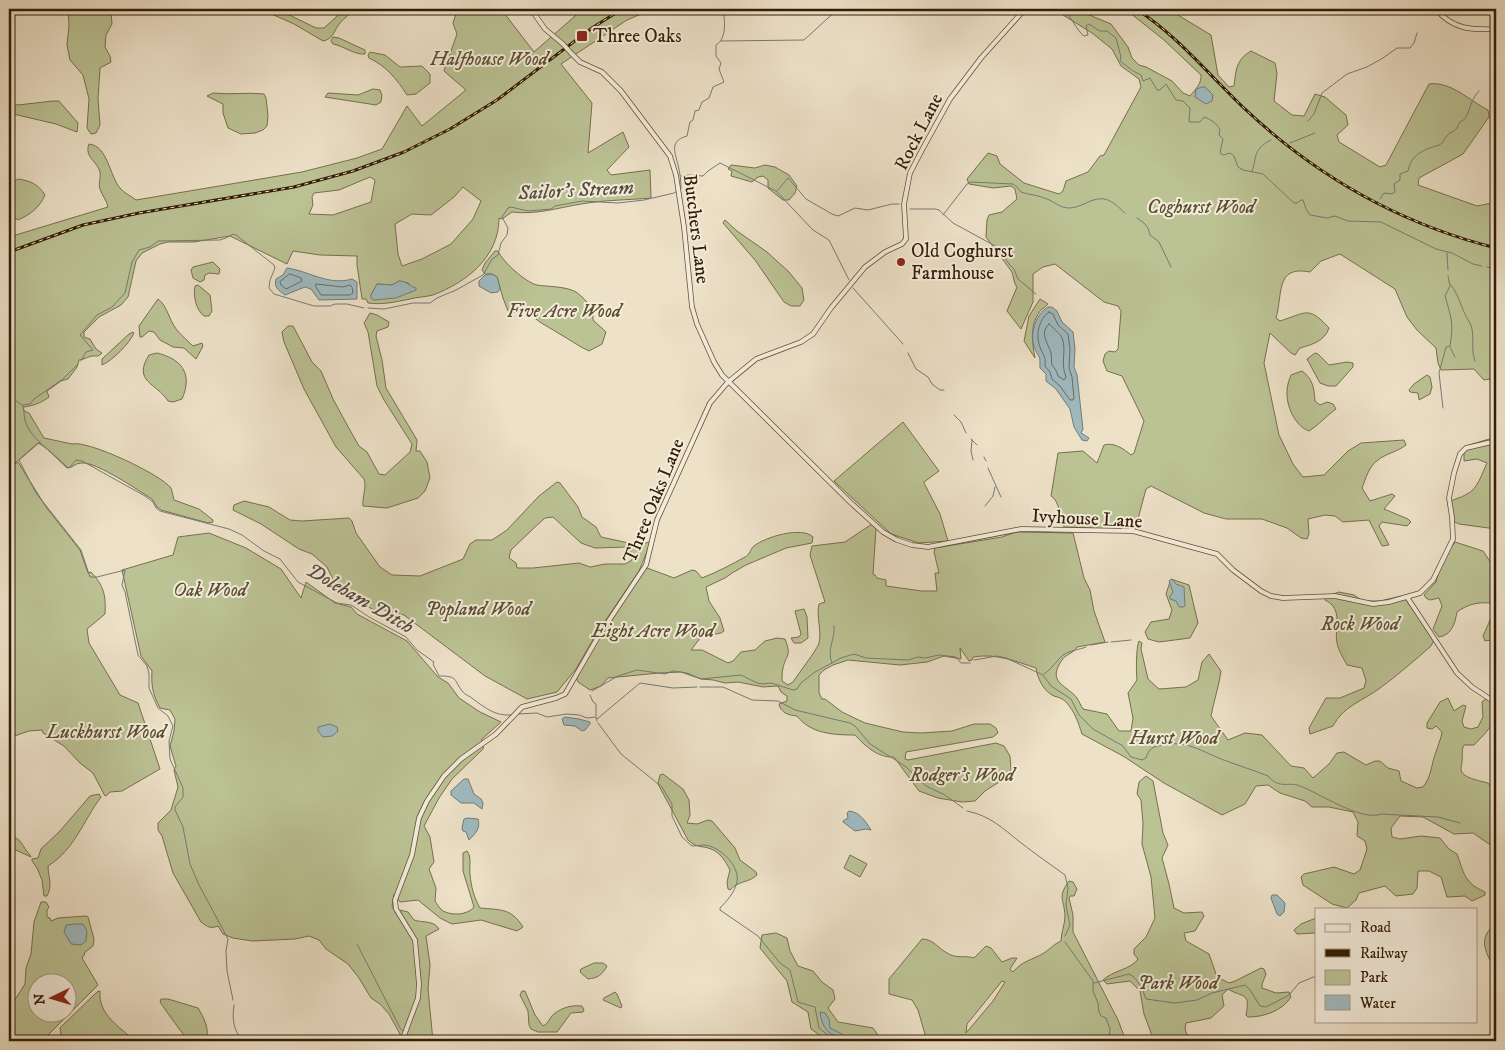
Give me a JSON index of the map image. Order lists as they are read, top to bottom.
{
  "streets": {
    "street": [
      "Rock Lane",
      "Butchers Lane",
      "Three Oaks Lane",
      "Ivyhouse Lane"
    ]
  },
  "crossings": [
    ["Rock Lane", "Butchers Lane"],
    ["Rock Lane", "Three Oaks Lane"],
    ["Rock Lane", "Ivyhouse Lane"],
    ["Butchers Lane", "Three Oaks Lane"],
    ["Butchers Lane", "Ivyhouse Lane"],
    ["Three Oaks Lane", "Ivyhouse Lane"]
  ],
  "water": ["Sailor's Stream", "Doleham Ditch"],
  "parks": [
    "Halfhouse Wood",
    "Coghurst Wood",
    "Five Acre Wood",
    "Oak Wood",
    "Popland Wood",
    "Rock Wood",
    "Eight Acre Wood",
    "Luckhurst Wood",
    "Hurst Wood",
    "Rodger's Wood",
    "Park Wood"
  ],
  "places": {
    "transit": ["Three Oaks"],
    "other": ["Old Coghurst Farmhouse"]
  },
  "legend": [
    "Road",
    "Railway",
    "Park",
    "Water"
  ],
  "north": "left"
}
